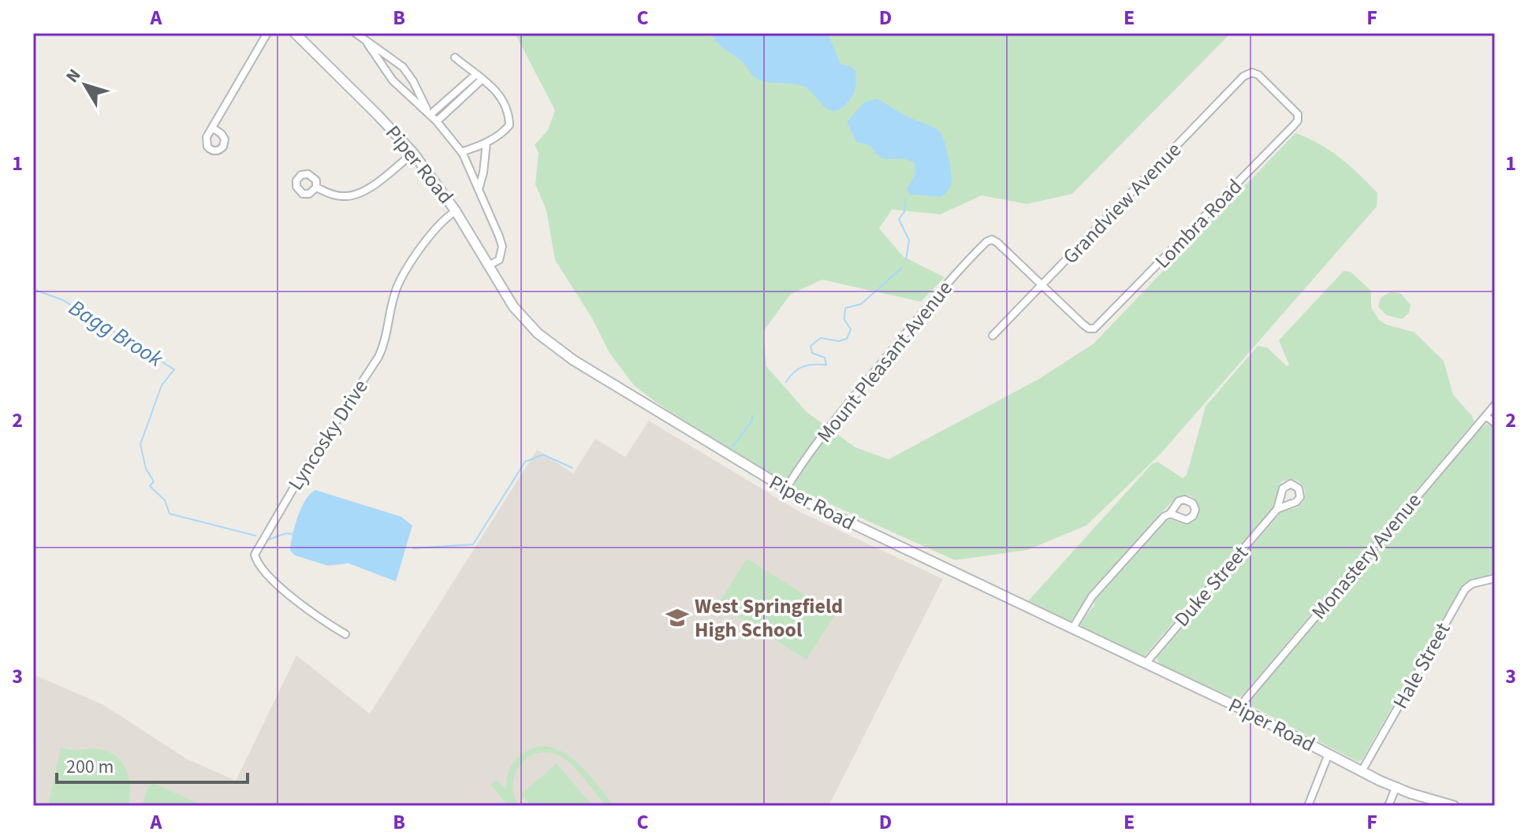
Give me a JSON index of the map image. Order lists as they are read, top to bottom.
{
  "streets": {
    "main road": ["Piper Road"],
    "street": [
      "Grandview Avenue",
      "Lombra Road",
      "Mount Pleasant Avenue",
      "Lyncosky Drive",
      "Monastery Avenue",
      "Duke Street",
      "Hale Street"
    ]
  },
  "crossings": [
    ["Piper Road", "Mount Pleasant Avenue"],
    ["Piper Road", "Lyncosky Drive"],
    ["Piper Road", "Monastery Avenue"],
    ["Piper Road", "Duke Street"],
    ["Piper Road", "Hale Street"],
    ["Grandview Avenue", "Lombra Road"],
    ["Grandview Avenue", "Mount Pleasant Avenue"],
    ["Lombra Road", "Mount Pleasant Avenue"]
  ],
  "water": ["Bagg Brook"],
  "places": {
    "school or university": ["West Springfield High School"]
  },
  "scale_bar": "200 m",
  "north": "top left",
  "grid": {
    "columns": [
      "A",
      "B",
      "C",
      "D",
      "E",
      "F"
    ],
    "rows": ["1", "2", "3"]
  }
}
